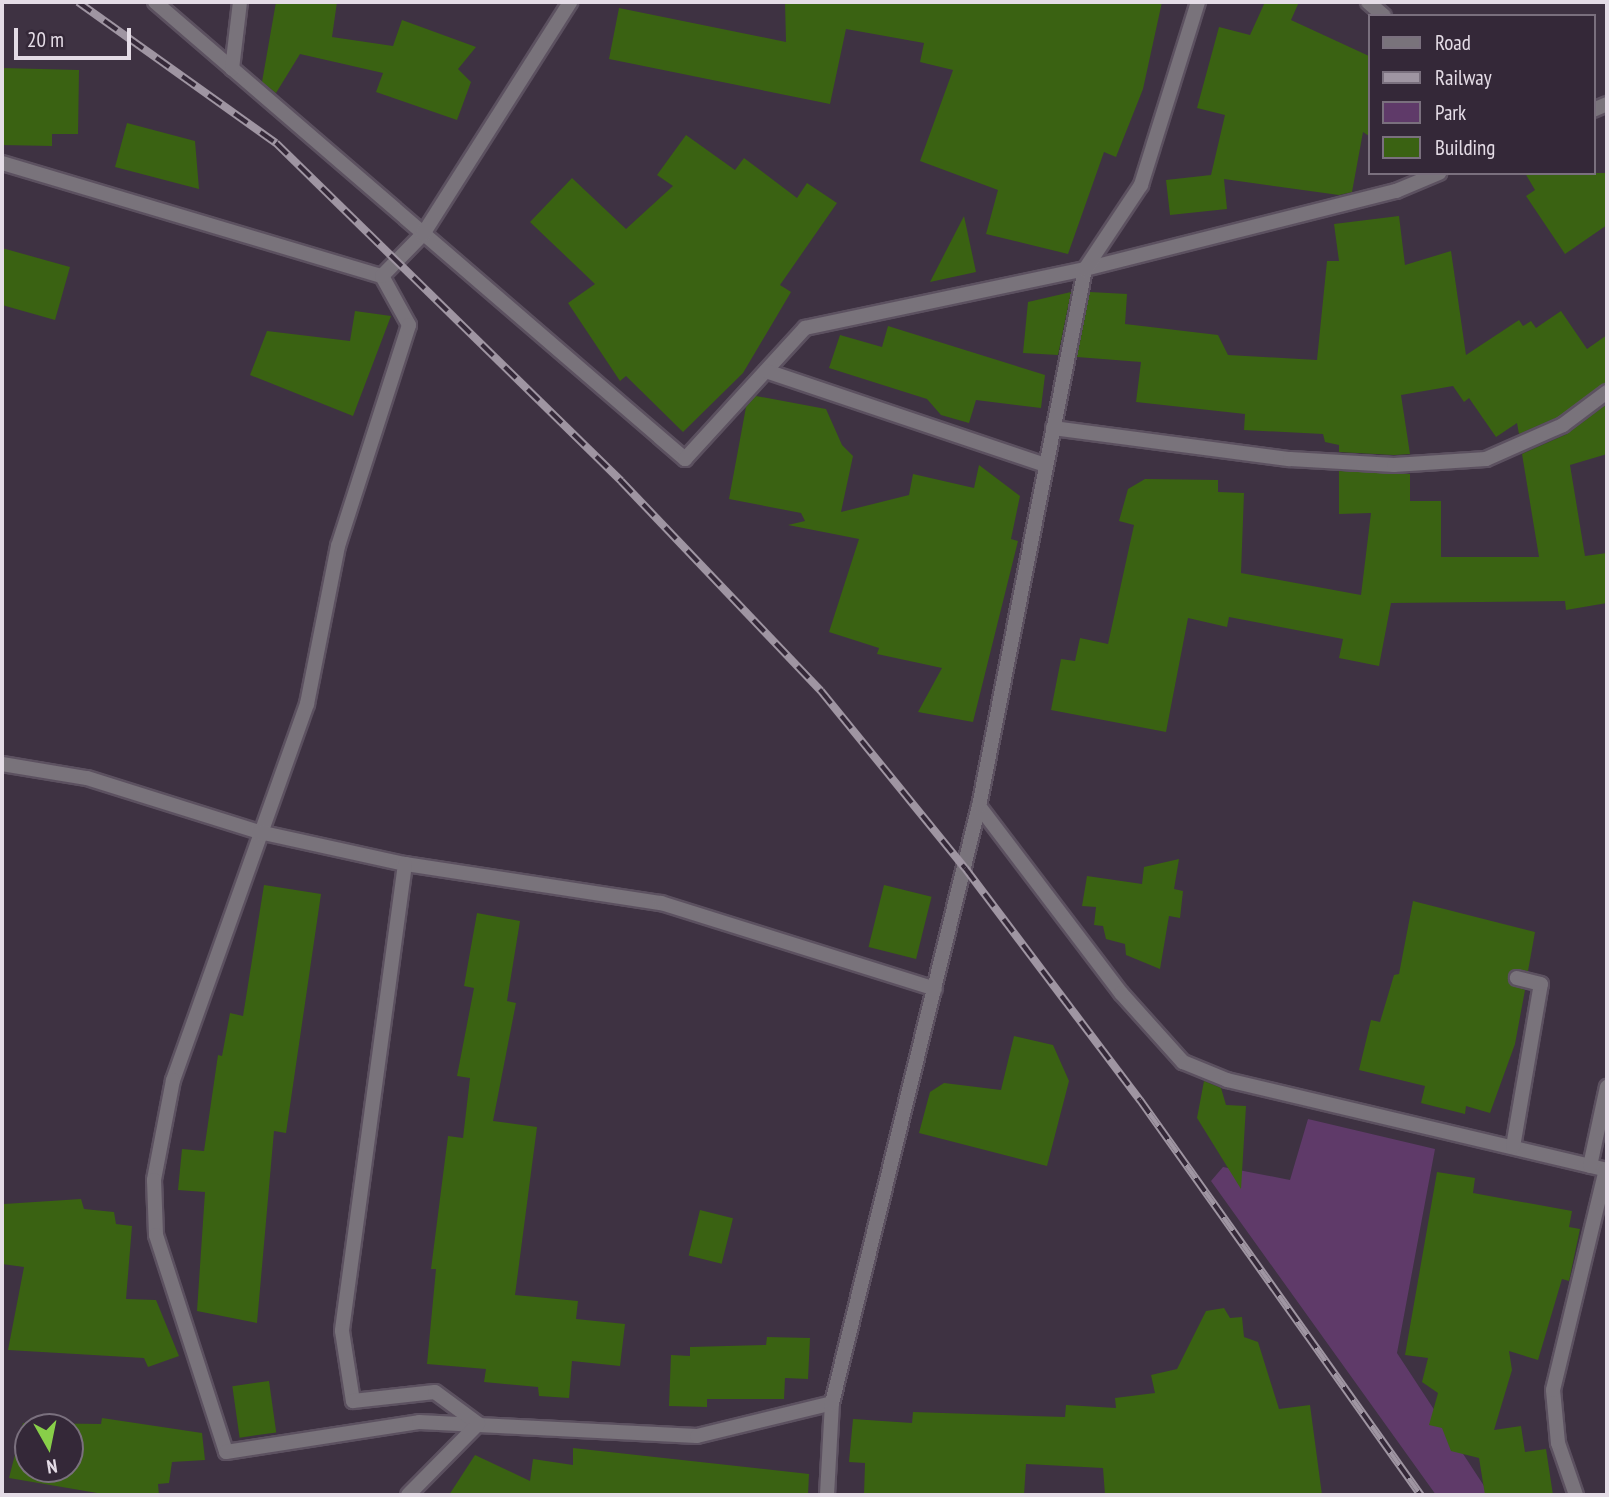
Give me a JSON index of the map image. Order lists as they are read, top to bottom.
{
  "legend": [
    "Road",
    "Railway",
    "Park",
    "Building"
  ],
  "scale_bar": "20 m",
  "north": "bottom"
}
